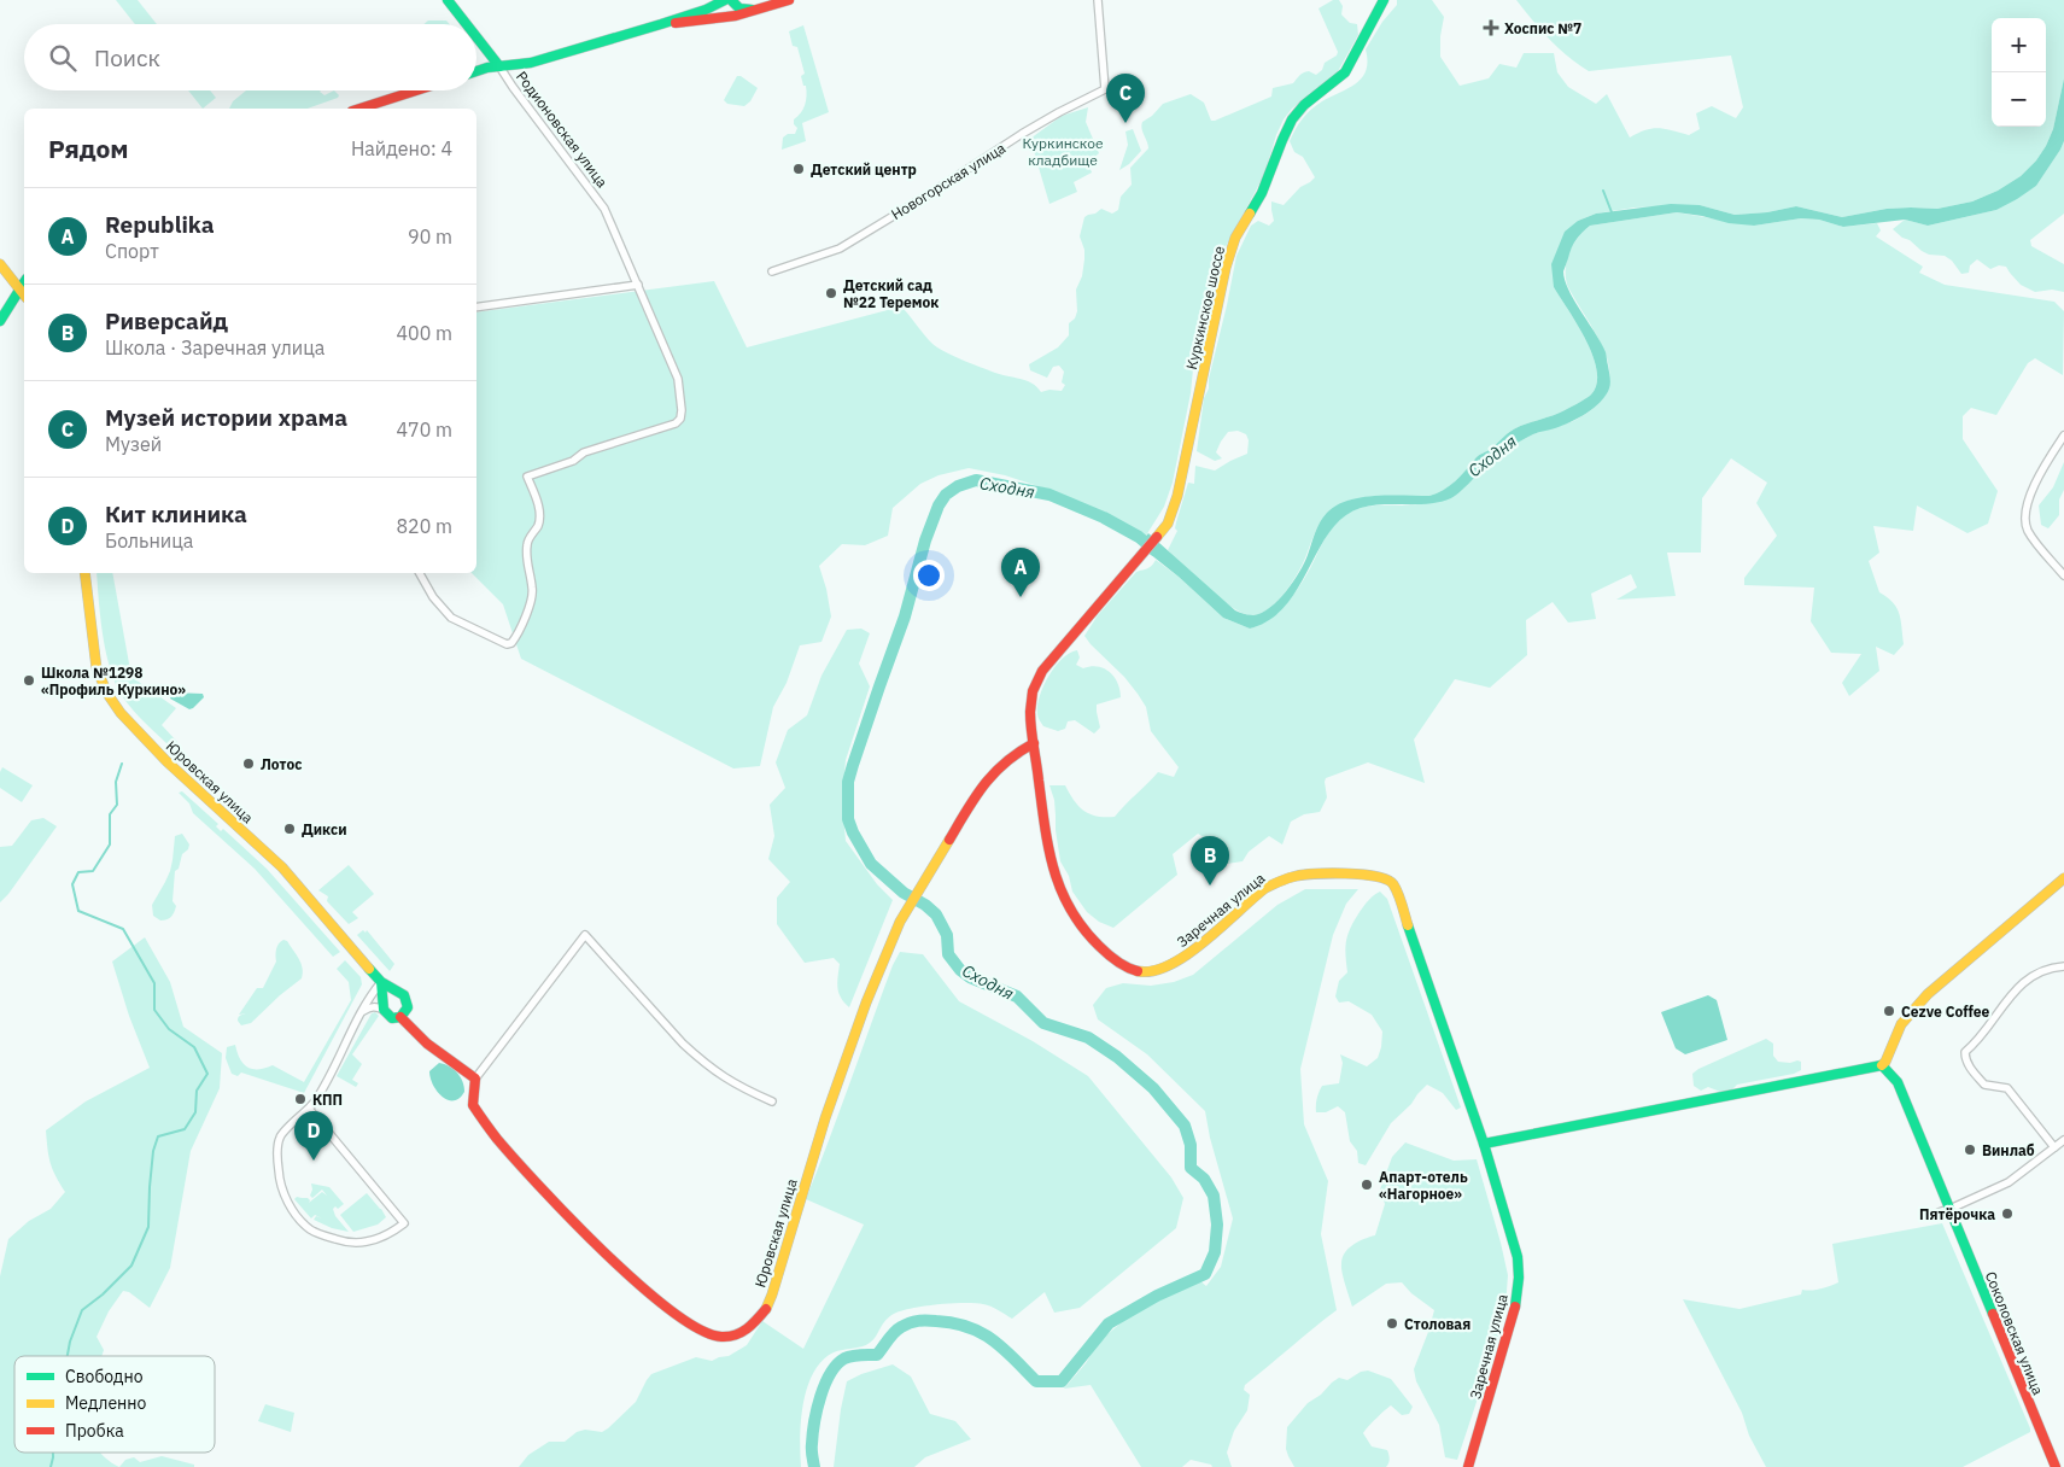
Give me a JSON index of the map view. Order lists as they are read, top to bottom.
{
  "streets": {
    "street": [
      "Родионовская улица",
      "Новогорская улица",
      "Куркинское шоссе",
      "Юровская улица",
      "Заречная улица",
      "Соколовская улица"
    ]
  },
  "crossings": [
    ["Куркинское шоссе", "Заречная улица"],
    ["Юровская улица", "Заречная улица"]
  ],
  "water": ["Сходня"],
  "parks": ["Куркинское кладбище"],
  "places": {
    "health": ["Хоспис №7"],
    "other": [
      "Детский центр",
      "Детский сад №22 Теремок",
      "Школа №1298 «Профиль Куркино»",
      "Лотос",
      "Дикси",
      "Cezve Coffee",
      "КПП",
      "Винлаб",
      "Апарт-отель «Нагорное»",
      "Пятёрочка",
      "Столовая"
    ]
  },
  "legend": ["Свободно", "Медленно", "Пробка"],
  "page": {
    "map_buttons": ["+", "−"],
    "search": "Поиск",
    "pins": [
      "C",
      "A",
      "B",
      "D"
    ],
    "heading": ["Рядом", "Найдено: 4"],
    "list": [
      {
        "mark": "A",
        "name": "Republika",
        "note": "Спорт",
        "value": "90 m"
      },
      {
        "mark": "B",
        "name": "Риверсайд",
        "note": "Школа · Заречная улица",
        "value": "400 m"
      },
      {
        "mark": "C",
        "name": "Музей истории храма",
        "note": "Музей",
        "value": "470 m"
      },
      {
        "mark": "D",
        "name": "Кит клиника",
        "note": "Больница",
        "value": "820 m"
      }
    ]
  }
}
